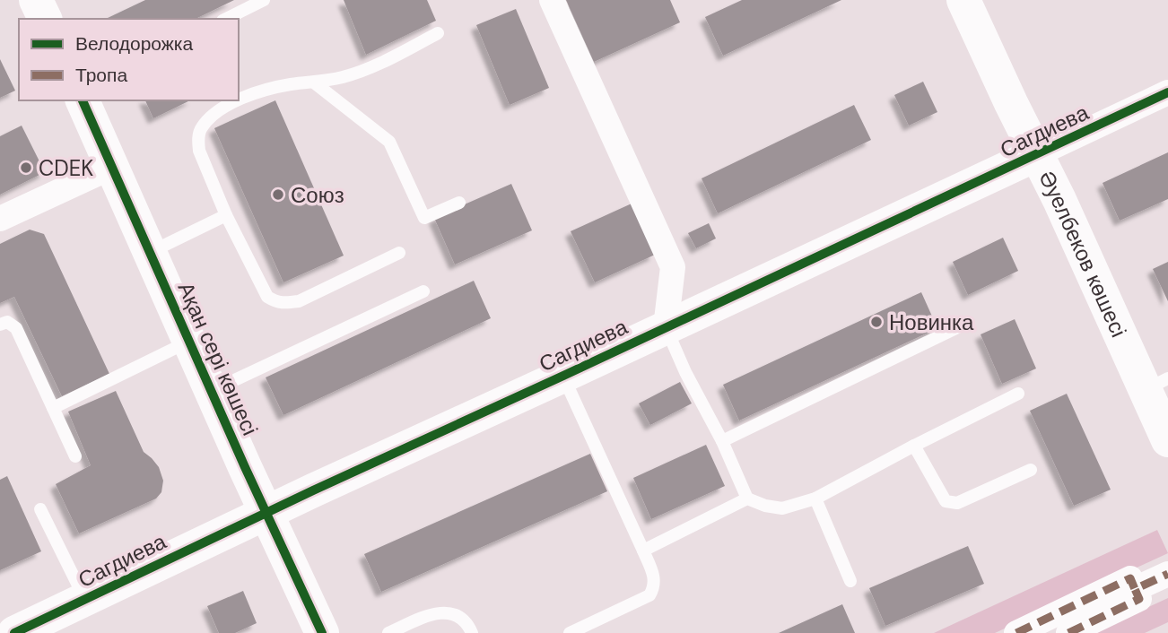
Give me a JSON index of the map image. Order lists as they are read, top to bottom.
{
  "streets": {
    "street": ["Сагдиева", "Әуелбеков көшесі", "Ақан сері көшесі"]
  },
  "crossings": [
    ["Сагдиева", "Әуелбеков көшесі"],
    ["Сагдиева", "Ақан сері көшесі"]
  ],
  "places": ["CDEK", "Союз", "Новинка"],
  "legend": ["Велодорожка", "Тропа"]
}
